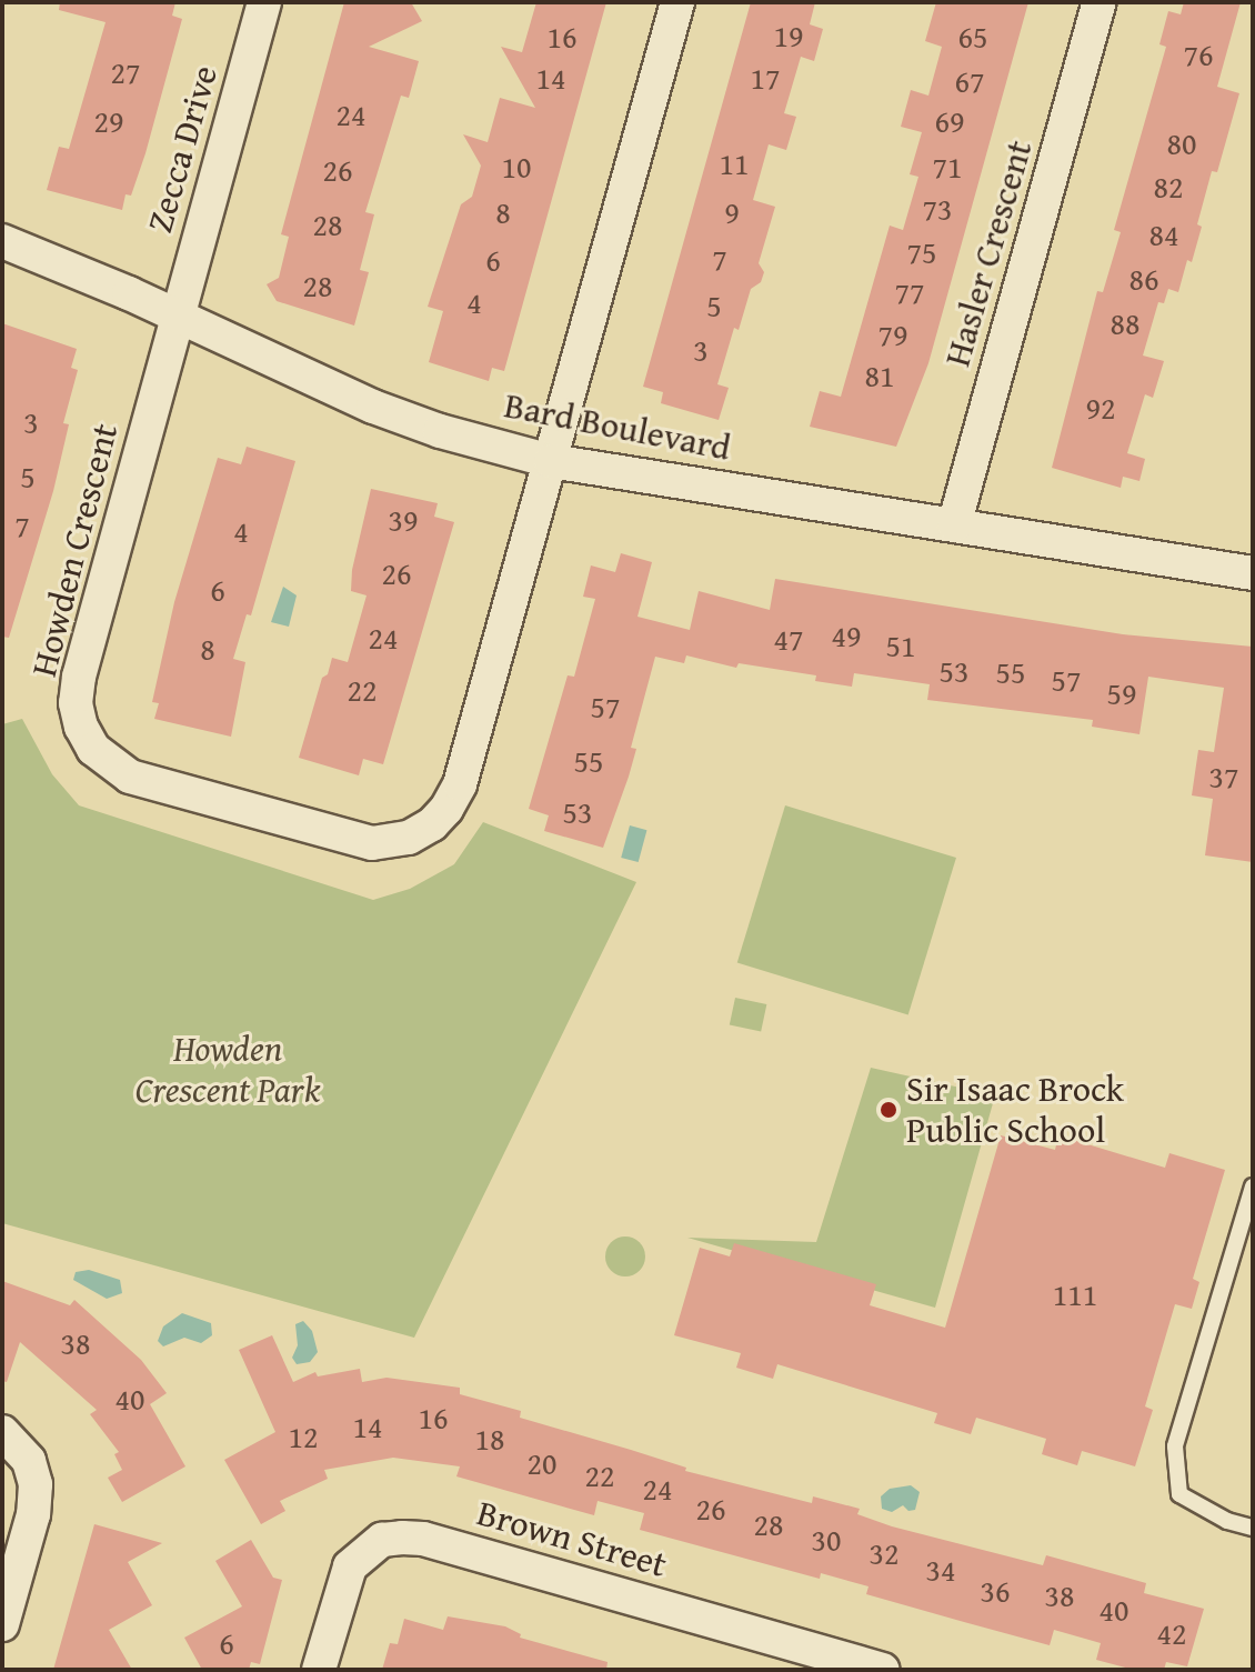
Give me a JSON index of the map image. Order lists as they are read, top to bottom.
{
  "streets": {
    "street": [
      "Zecca Drive",
      "Hasler Crescent",
      "Bard Boulevard",
      "Howden Crescent",
      "Brown Street"
    ]
  },
  "crossings": [
    ["Zecca Drive", "Bard Boulevard"],
    ["Zecca Drive", "Howden Crescent"],
    ["Hasler Crescent", "Bard Boulevard"],
    ["Bard Boulevard", "Howden Crescent"]
  ],
  "parks": ["Howden Crescent Park"],
  "places": ["Sir Isaac Brock Public School"],
  "house_numbers": [
    "19",
    "16",
    "65",
    "76",
    "27",
    "14",
    "17",
    "67",
    "24",
    "29",
    "69",
    "80",
    "11",
    "10",
    "71",
    "26",
    "82",
    "73",
    "8",
    "9",
    "28",
    "84",
    "75",
    "7",
    "6",
    "86",
    "28",
    "77",
    "4",
    "5",
    "88",
    "79",
    "3",
    "81",
    "92",
    "3",
    "5",
    "39",
    "7",
    "4",
    "26",
    "6",
    "49",
    "24",
    "47",
    "51",
    "8",
    "53",
    "55",
    "57",
    "22",
    "59",
    "57",
    "55",
    "37",
    "53",
    "111",
    "38",
    "40",
    "16",
    "14",
    "12",
    "18",
    "20",
    "22",
    "24",
    "26",
    "28",
    "30",
    "32",
    "34",
    "36",
    "38",
    "40",
    "42",
    "6"
  ]
}
